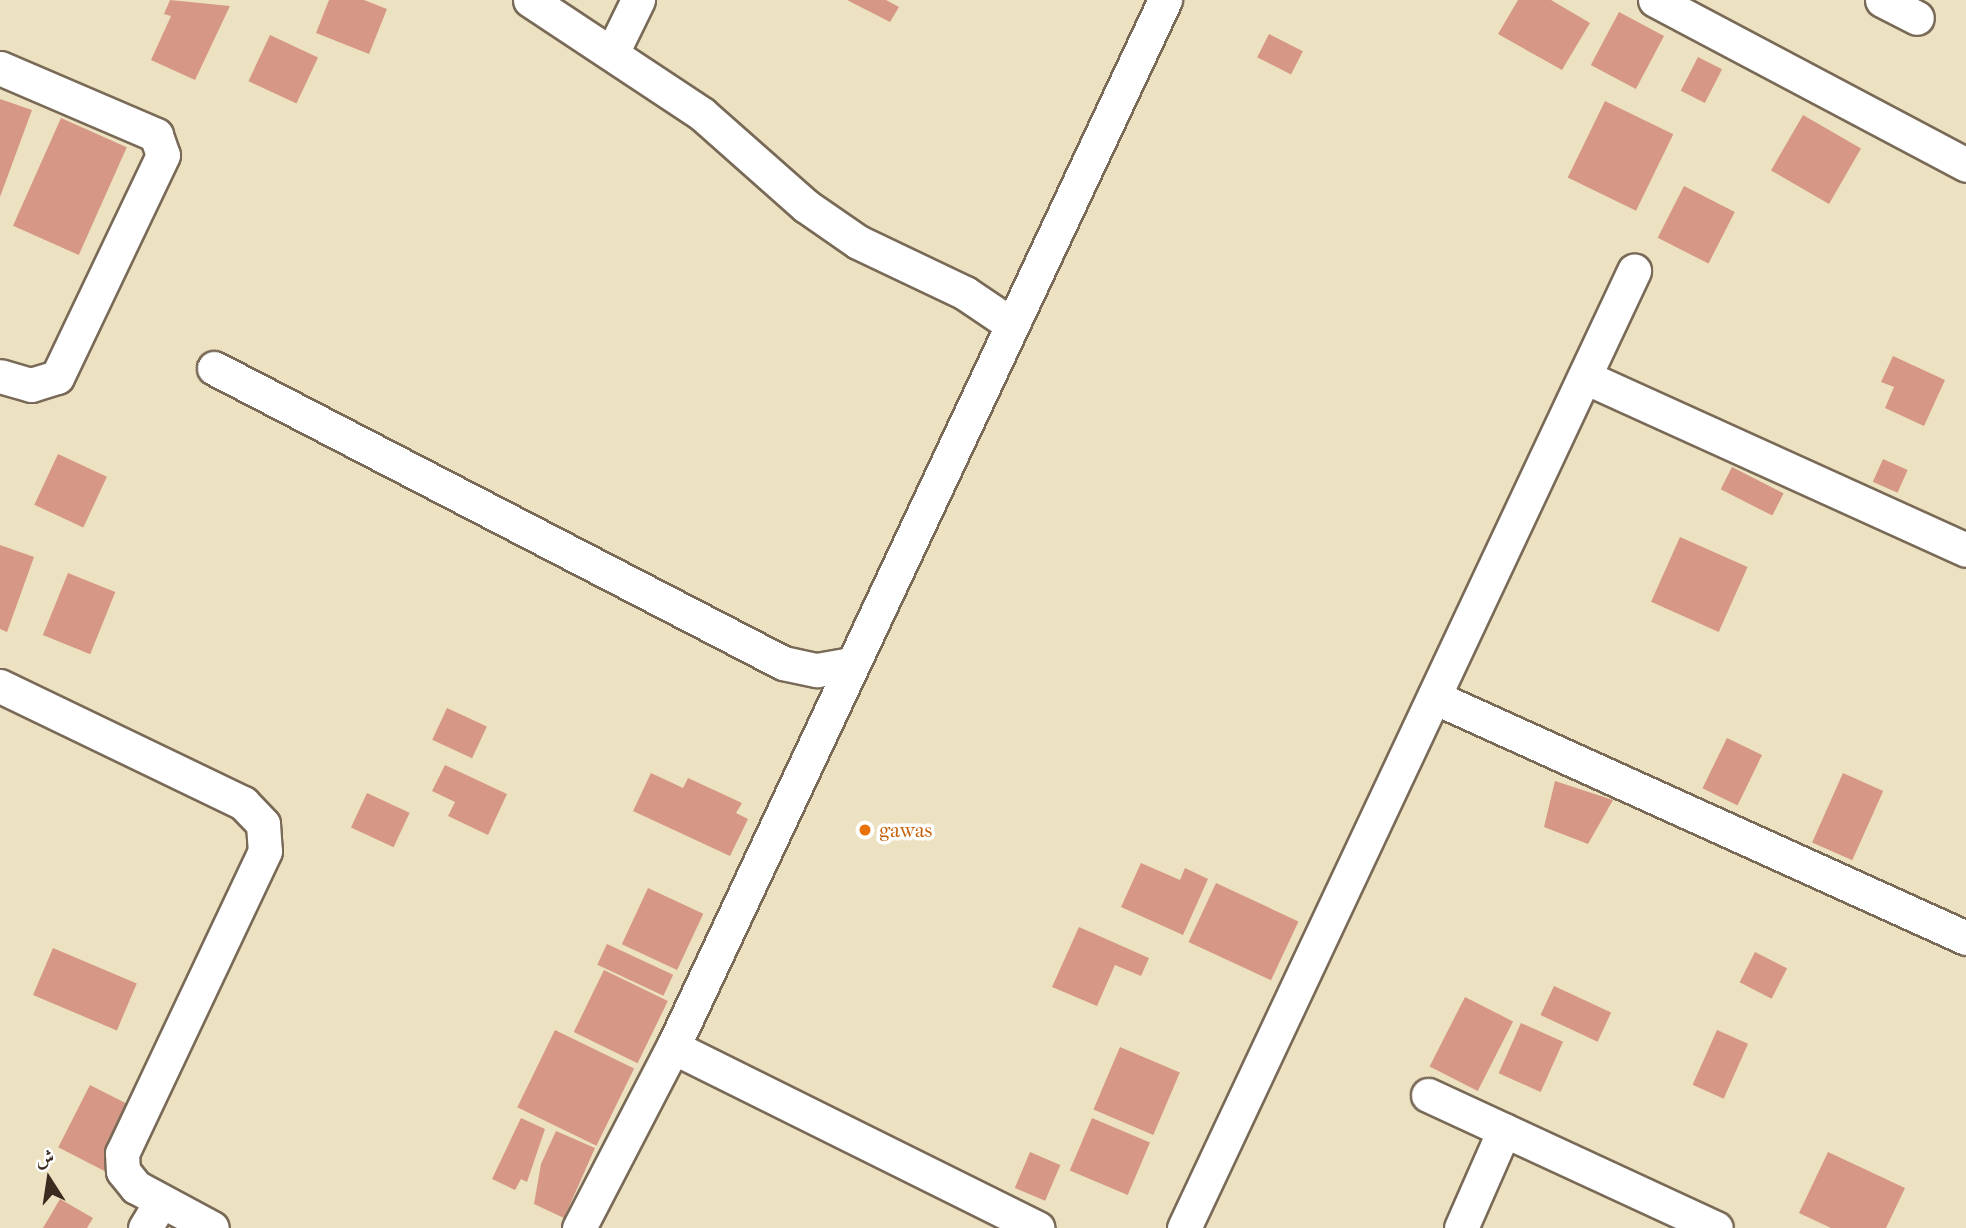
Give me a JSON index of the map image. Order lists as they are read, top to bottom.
{
  "places": ["gawas"],
  "north": "top"
}
